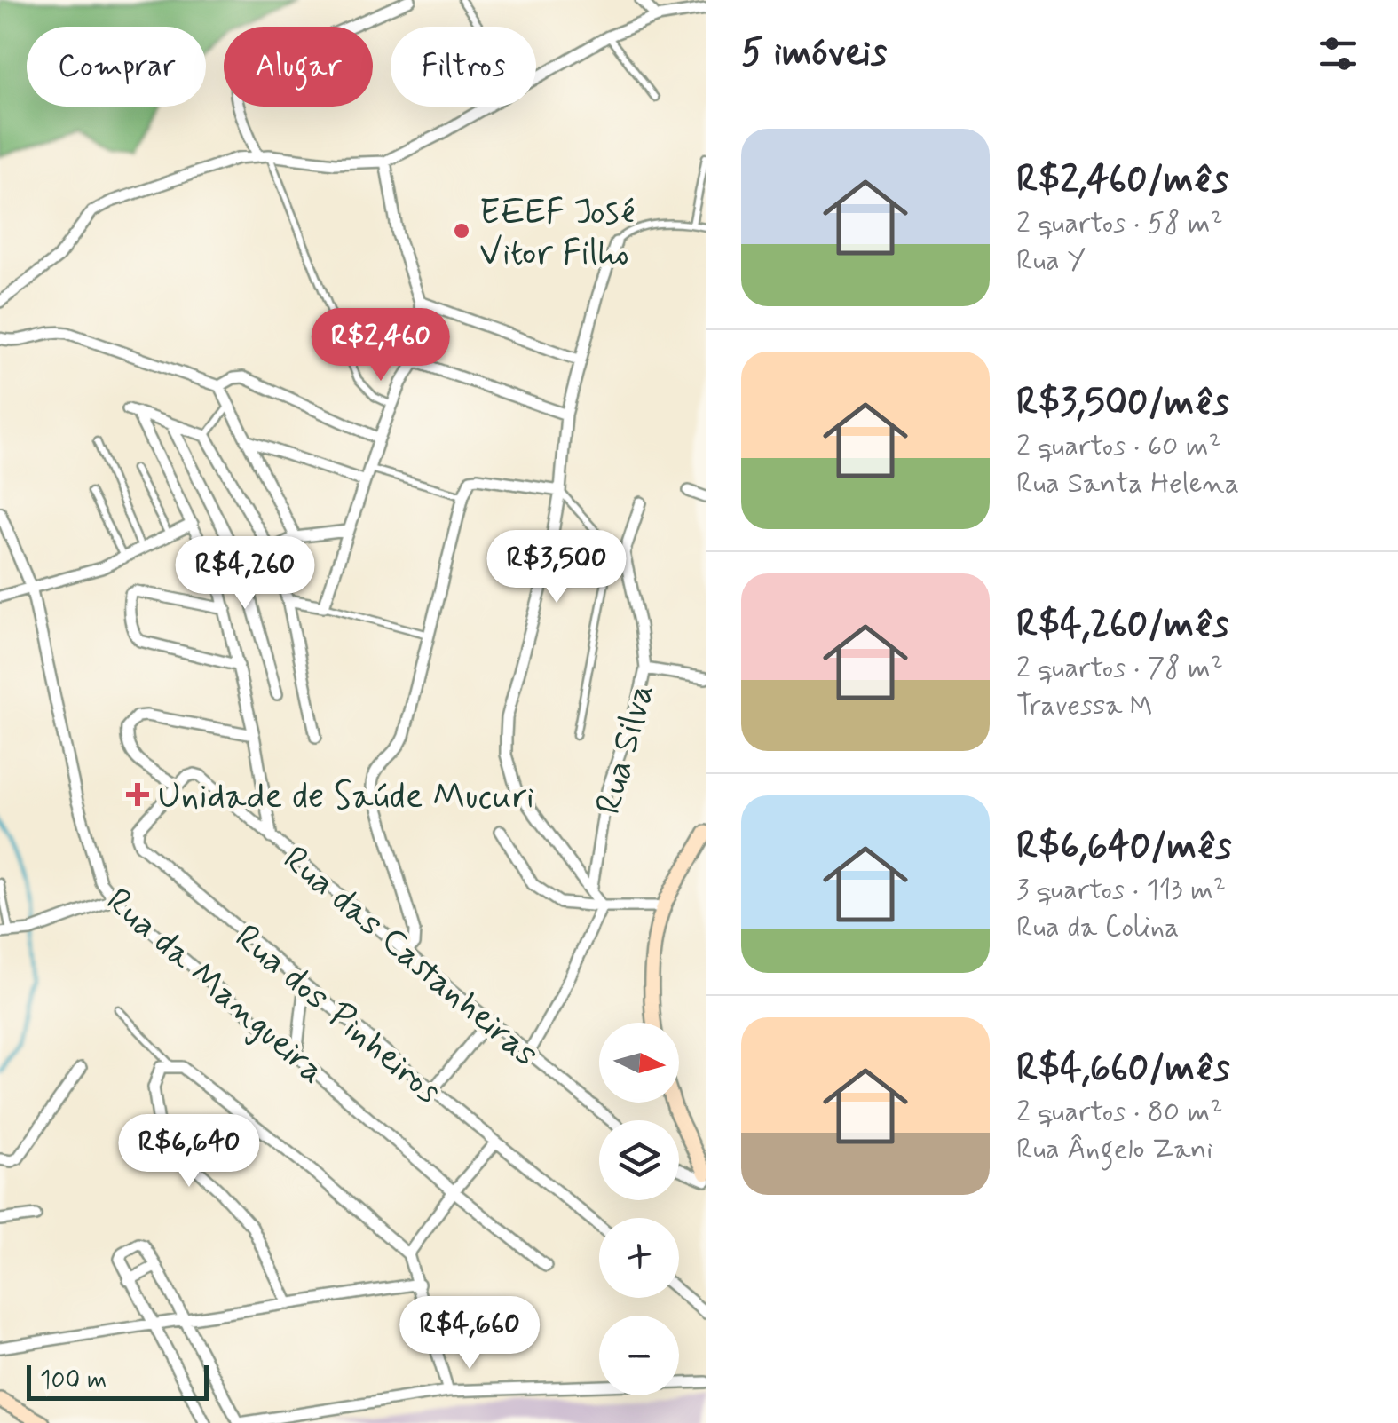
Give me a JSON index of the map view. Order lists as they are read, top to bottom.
{
  "streets": {
    "street": [
      "Rua Silva",
      "Rua das Castanheiras",
      "Rua da Mangueira",
      "Rua dos Pinheiros"
    ]
  },
  "crossings": [
    ["Rua das Castanheiras", "Rua dos Pinheiros"]
  ],
  "places": {
    "other": ["EEEF José Vitor Filho"],
    "health": ["Unidade de Saúde Mucuri"]
  },
  "scale_bar": "100 m",
  "north": "right",
  "page": {
    "heading": "5 imóveis",
    "chip": ["Comprar", "Alugar", "Filtros"],
    "list": [
      {
        "name": "R$2,460/mês",
        "note": "2 quartos · 58 m² · Rua Y"
      },
      {
        "name": "R$3,500/mês",
        "note": "2 quartos · 60 m² · Rua Santa Helena"
      },
      {
        "name": "R$4,260/mês",
        "note": "2 quartos · 78 m² · Travessa M"
      },
      {
        "name": "R$6,640/mês",
        "note": "3 quartos · 113 m² · Rua da Colina"
      },
      {
        "name": "R$4,660/mês",
        "note": "2 quartos · 80 m² · Rua Ângelo Zani"
      }
    ],
    "price": [
      "R$2,460",
      "R$3,500",
      "R$4,260",
      "R$6,640",
      "R$4,660"
    ],
    "map_buttons": ["+", "−"],
    "scale": "100 m"
  }
}
